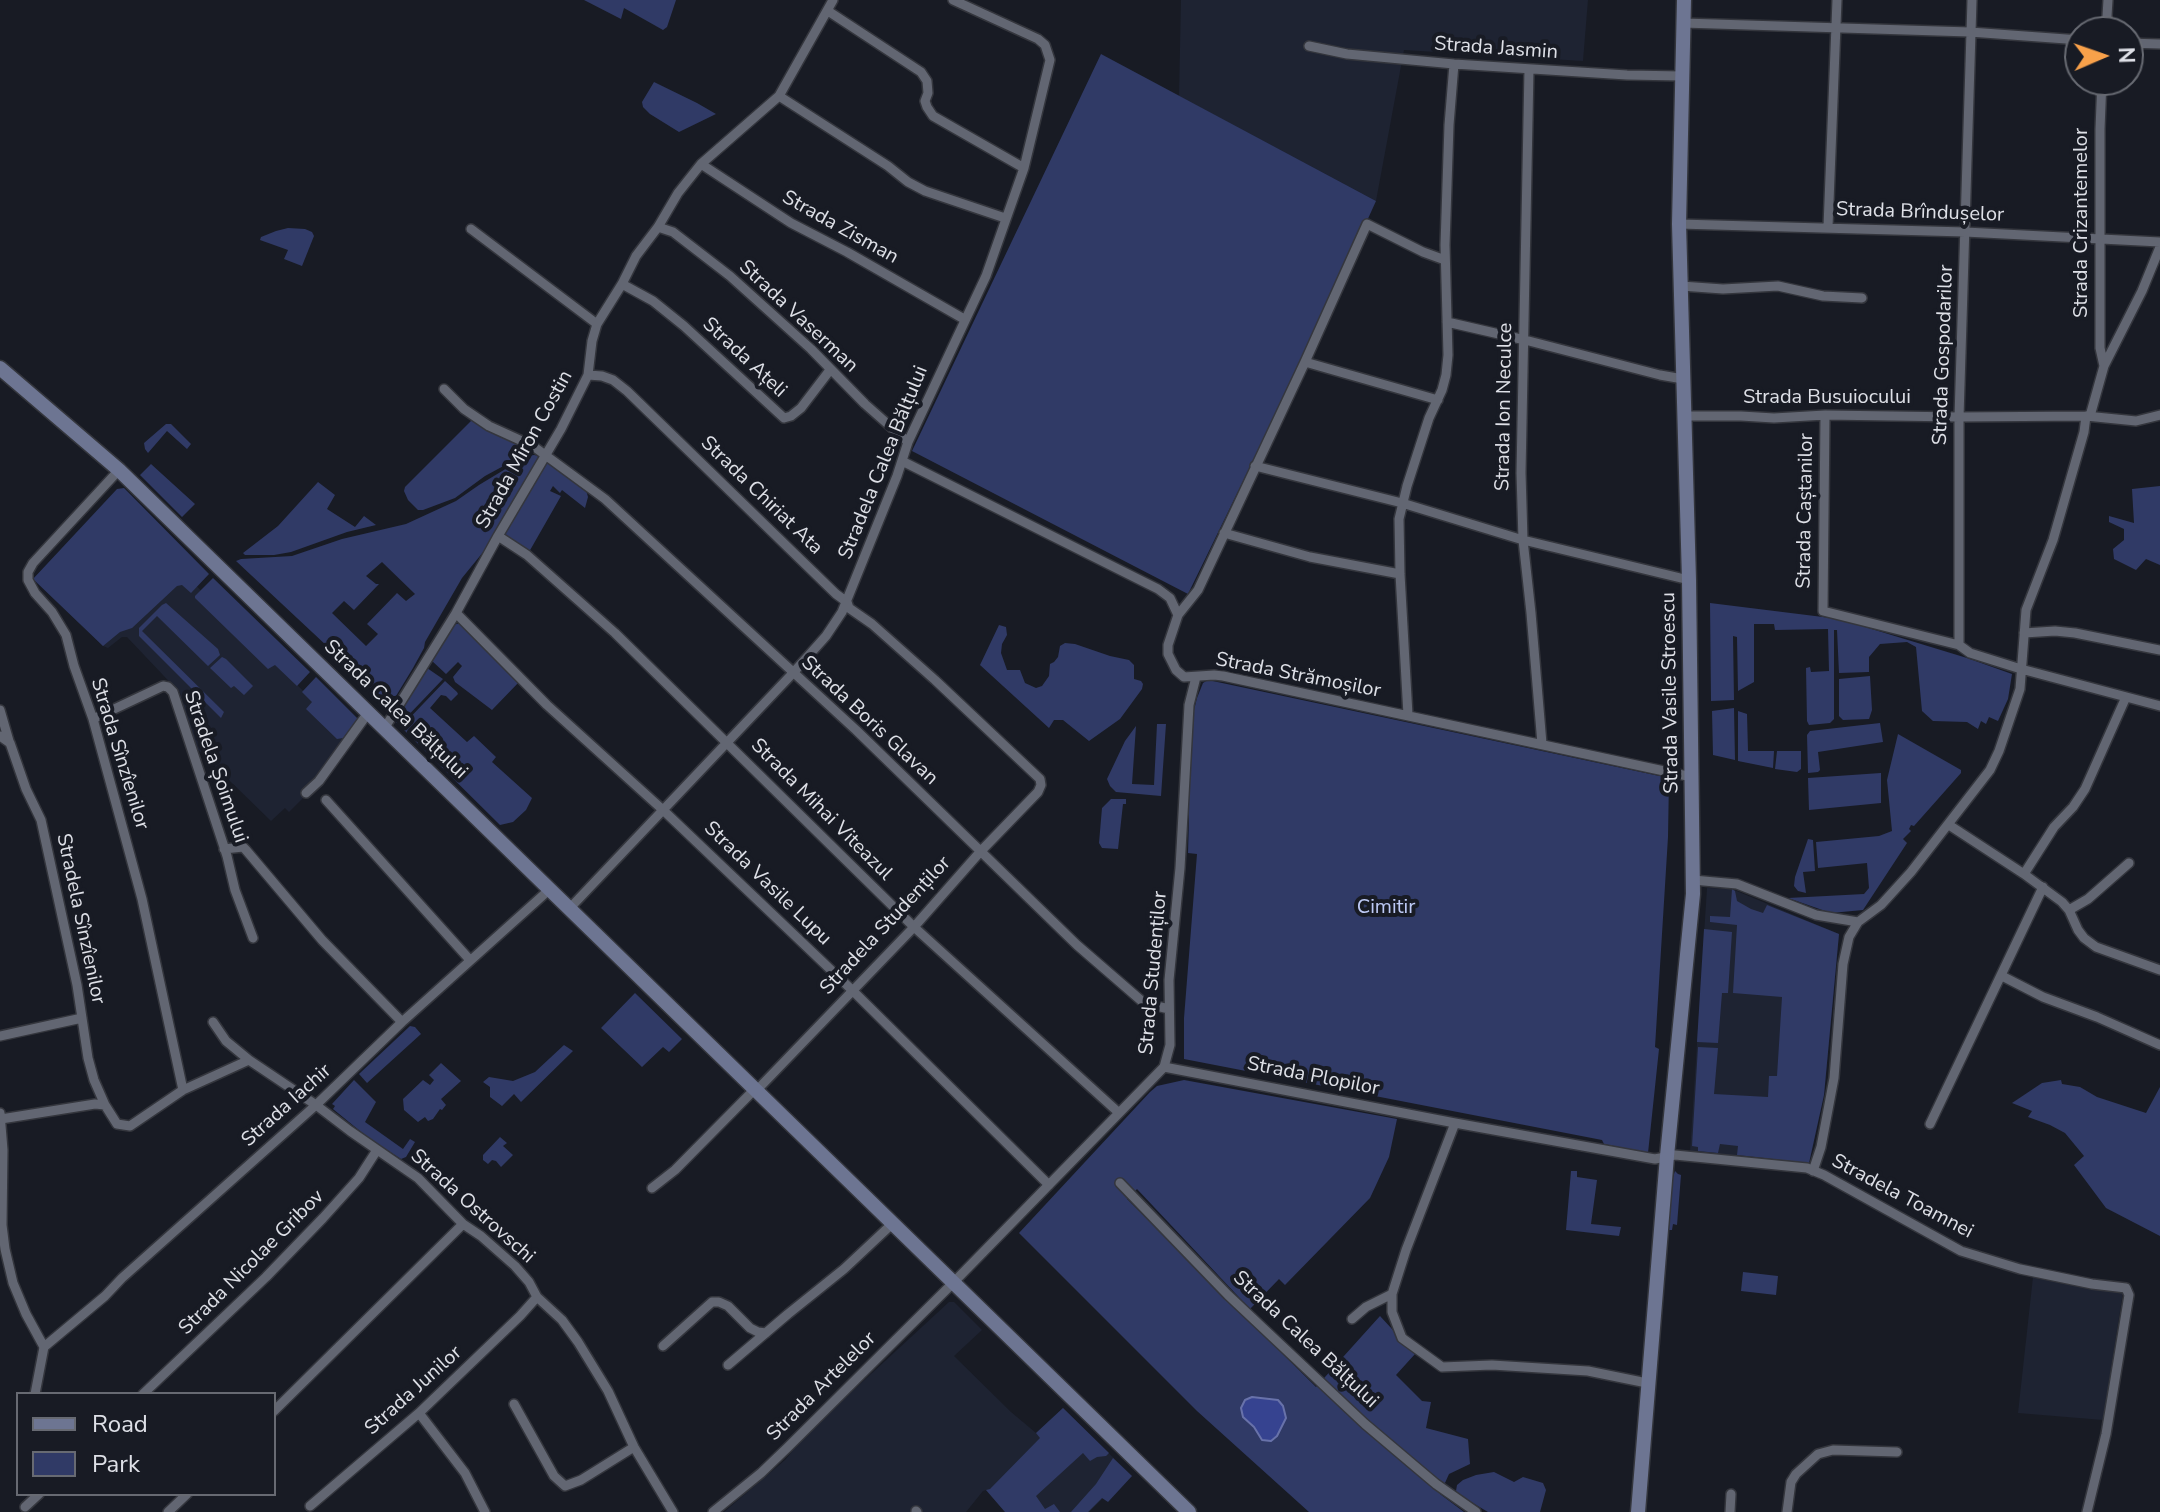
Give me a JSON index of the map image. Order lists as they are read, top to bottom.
{
  "streets": {
    "main road": ["Strada Vasile Stroescu", "Strada Calea Bălțului"],
    "street": [
      "Strada Jasmin",
      "Strada Brîndușelor",
      "Strada Crizantemelor",
      "Strada Zisman",
      "Strada Vaserman",
      "Strada Gospodarilor",
      "Strada Ațeli",
      "Strada Busuiocului",
      "Strada Ion Neculce",
      "Strada Miron Costin",
      "Stradela Calea Bălțului",
      "Strada Chiriat Ata",
      "Strada Caștanilor",
      "Strada Strămoșilor",
      "Strada Boris Glavan",
      "Strada Sînzîenilor",
      "Stradela Șoimului",
      "Strada Mihai Viteazul",
      "Strada Vasile Lupu",
      "Stradela Sînzîenilor",
      "Stradela Studenților",
      "Strada Studenților",
      "Strada Plopilor",
      "Strada Iachir",
      "Stradela Toamnei",
      "Strada Ostrovschi",
      "Strada Nicolae Gribov",
      "Strada Artelelor",
      "Strada Junilor"
    ]
  },
  "crossings": [
    ["Strada Jasmin", "Strada Ion Neculce"],
    ["Strada Jasmin", "Strada Vasile Stroescu"],
    ["Strada Brîndușelor", "Strada Crizantemelor"],
    ["Strada Brîndușelor", "Strada Gospodarilor"],
    ["Strada Brîndușelor", "Strada Vasile Stroescu"],
    ["Strada Zisman", "Strada Miron Costin"],
    ["Strada Zisman", "Stradela Calea Bălțului"],
    ["Strada Vaserman", "Strada Ațeli"],
    ["Strada Vaserman", "Strada Miron Costin"],
    ["Strada Vaserman", "Stradela Calea Bălțului"],
    ["Strada Gospodarilor", "Strada Busuiocului"],
    ["Strada Gospodarilor", "Strada Caștanilor"],
    ["Strada Ațeli", "Strada Miron Costin"],
    ["Strada Busuiocului", "Strada Caștanilor"],
    ["Strada Busuiocului", "Strada Vasile Stroescu"],
    ["Strada Ion Neculce", "Strada Strămoșilor"],
    ["Strada Miron Costin", "Strada Chiriat Ata"],
    ["Strada Miron Costin", "Strada Calea Bălțului"],
    ["Strada Miron Costin", "Strada Boris Glavan"],
    ["Strada Miron Costin", "Strada Mihai Viteazul"],
    ["Strada Miron Costin", "Strada Vasile Lupu"],
    ["Stradela Calea Bălțului", "Strada Chiriat Ata"],
    ["Stradela Calea Bălțului", "Strada Calea Bălțului"],
    ["Stradela Calea Bălțului", "Strada Boris Glavan"],
    ["Stradela Calea Bălțului", "Strada Mihai Viteazul"],
    ["Stradela Calea Bălțului", "Strada Vasile Lupu"],
    ["Strada Chiriat Ata", "Stradela Studenților"],
    ["Strada Strămoșilor", "Strada Vasile Stroescu"],
    ["Strada Strămoșilor", "Strada Studenților"],
    ["Strada Vasile Stroescu", "Strada Plopilor"],
    ["Strada Vasile Stroescu", "Stradela Toamnei"],
    ["Strada Calea Bălțului", "Strada Sînzîenilor"],
    ["Strada Calea Bălțului", "Stradela Studenților"],
    ["Strada Calea Bălțului", "Strada Studenților"],
    ["Strada Calea Bălțului", "Strada Iachir"],
    ["Strada Calea Bălțului", "Strada Artelelor"],
    ["Strada Boris Glavan", "Stradela Studenților"],
    ["Strada Boris Glavan", "Strada Studenților"],
    ["Strada Sînzîenilor", "Stradela Șoimului"],
    ["Strada Mihai Viteazul", "Stradela Studenților"],
    ["Strada Mihai Viteazul", "Strada Studenților"],
    ["Strada Vasile Lupu", "Stradela Studenților"],
    ["Strada Vasile Lupu", "Strada Studenților"],
    ["Strada Studenților", "Strada Plopilor"],
    ["Strada Studenților", "Strada Artelelor"],
    ["Strada Plopilor", "Stradela Toamnei"],
    ["Strada Iachir", "Strada Ostrovschi"],
    ["Strada Ostrovschi", "Strada Nicolae Gribov"],
    ["Strada Ostrovschi", "Strada Junilor"]
  ],
  "parks": ["Cimitir"],
  "legend": ["Road", "Park"],
  "north": "right"
}
